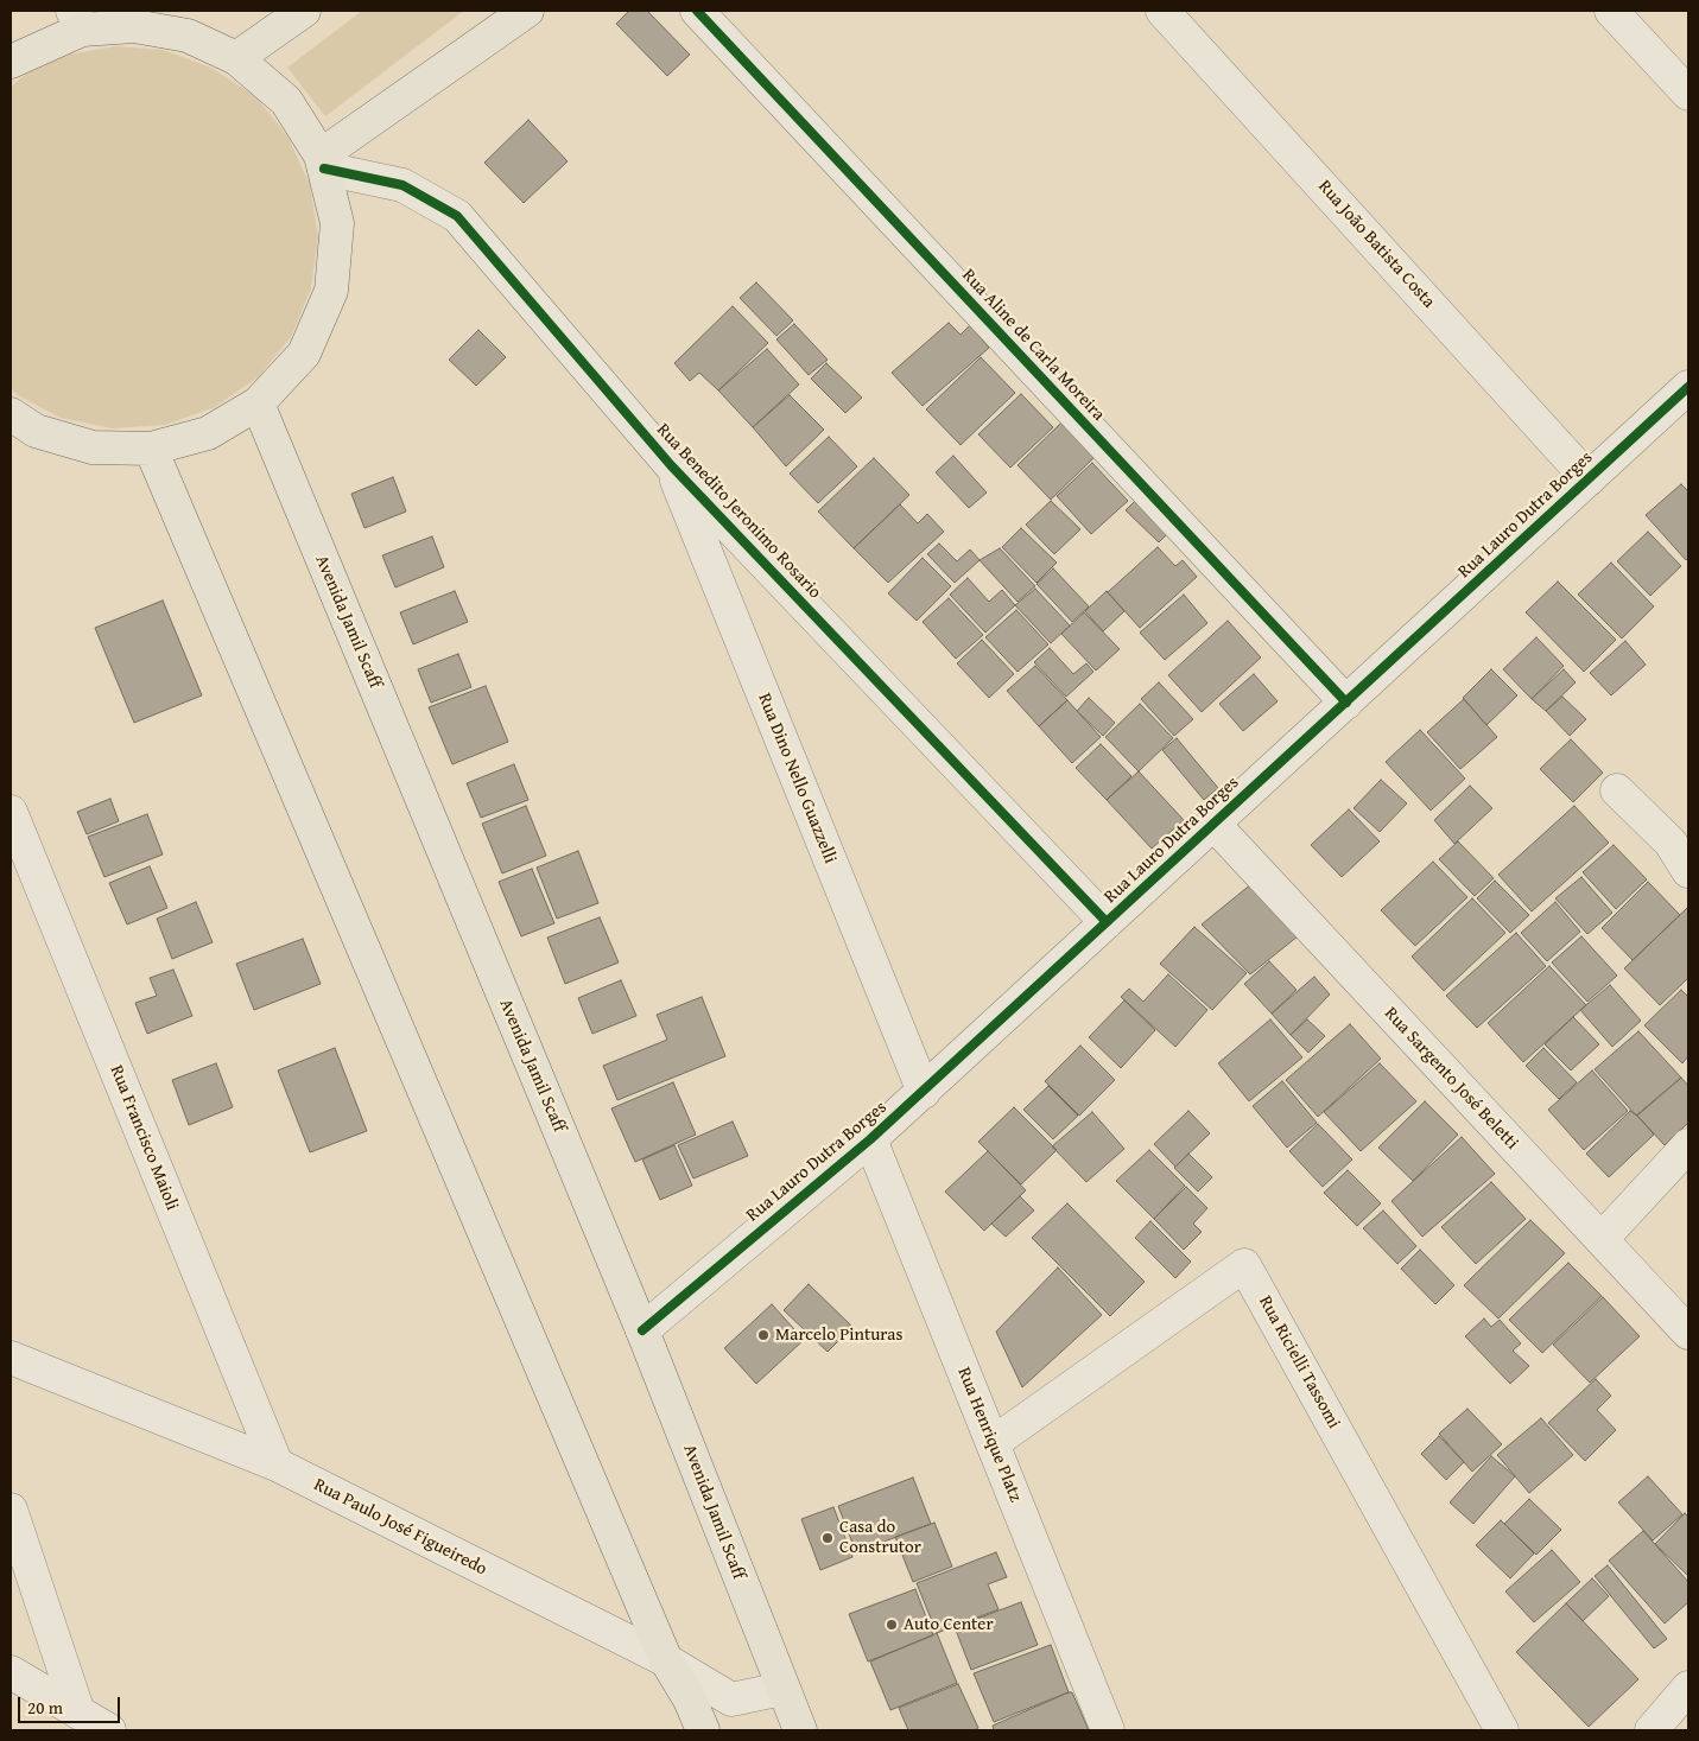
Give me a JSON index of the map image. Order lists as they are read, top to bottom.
{
  "streets": {
    "main road": ["Avenida Jamil Scaff"],
    "street": [
      "Rua João Batista Costa",
      "Rua Aline de Carla Moreira",
      "Rua Benedito Jeronimo Rosario",
      "Rua Lauro Dutra Borges",
      "Rua Dino Nello Guazzelli",
      "Rua Sargento José Beletti",
      "Rua Francisco Maioli",
      "Rua Ricielli Tassomi",
      "Rua Henrique Platz",
      "Rua Paulo José Figueiredo"
    ]
  },
  "crossings": [
    ["Rua João Batista Costa", "Rua Lauro Dutra Borges"],
    ["Rua Aline de Carla Moreira", "Rua Lauro Dutra Borges"],
    ["Rua Benedito Jeronimo Rosario", "Rua Lauro Dutra Borges"],
    ["Rua Benedito Jeronimo Rosario", "Rua Dino Nello Guazzelli"],
    ["Rua Lauro Dutra Borges", "Avenida Jamil Scaff"],
    ["Rua Lauro Dutra Borges", "Rua Dino Nello Guazzelli"],
    ["Rua Lauro Dutra Borges", "Rua Sargento José Beletti"],
    ["Rua Lauro Dutra Borges", "Rua Henrique Platz"],
    ["Avenida Jamil Scaff", "Rua Paulo José Figueiredo"],
    ["Rua Francisco Maioli", "Rua Paulo José Figueiredo"],
    ["Rua Ricielli Tassomi", "Rua Henrique Platz"]
  ],
  "places": ["Marcelo Pinturas", "Casa do Construtor", "Auto Center"],
  "scale_bar": "20 m"
}
